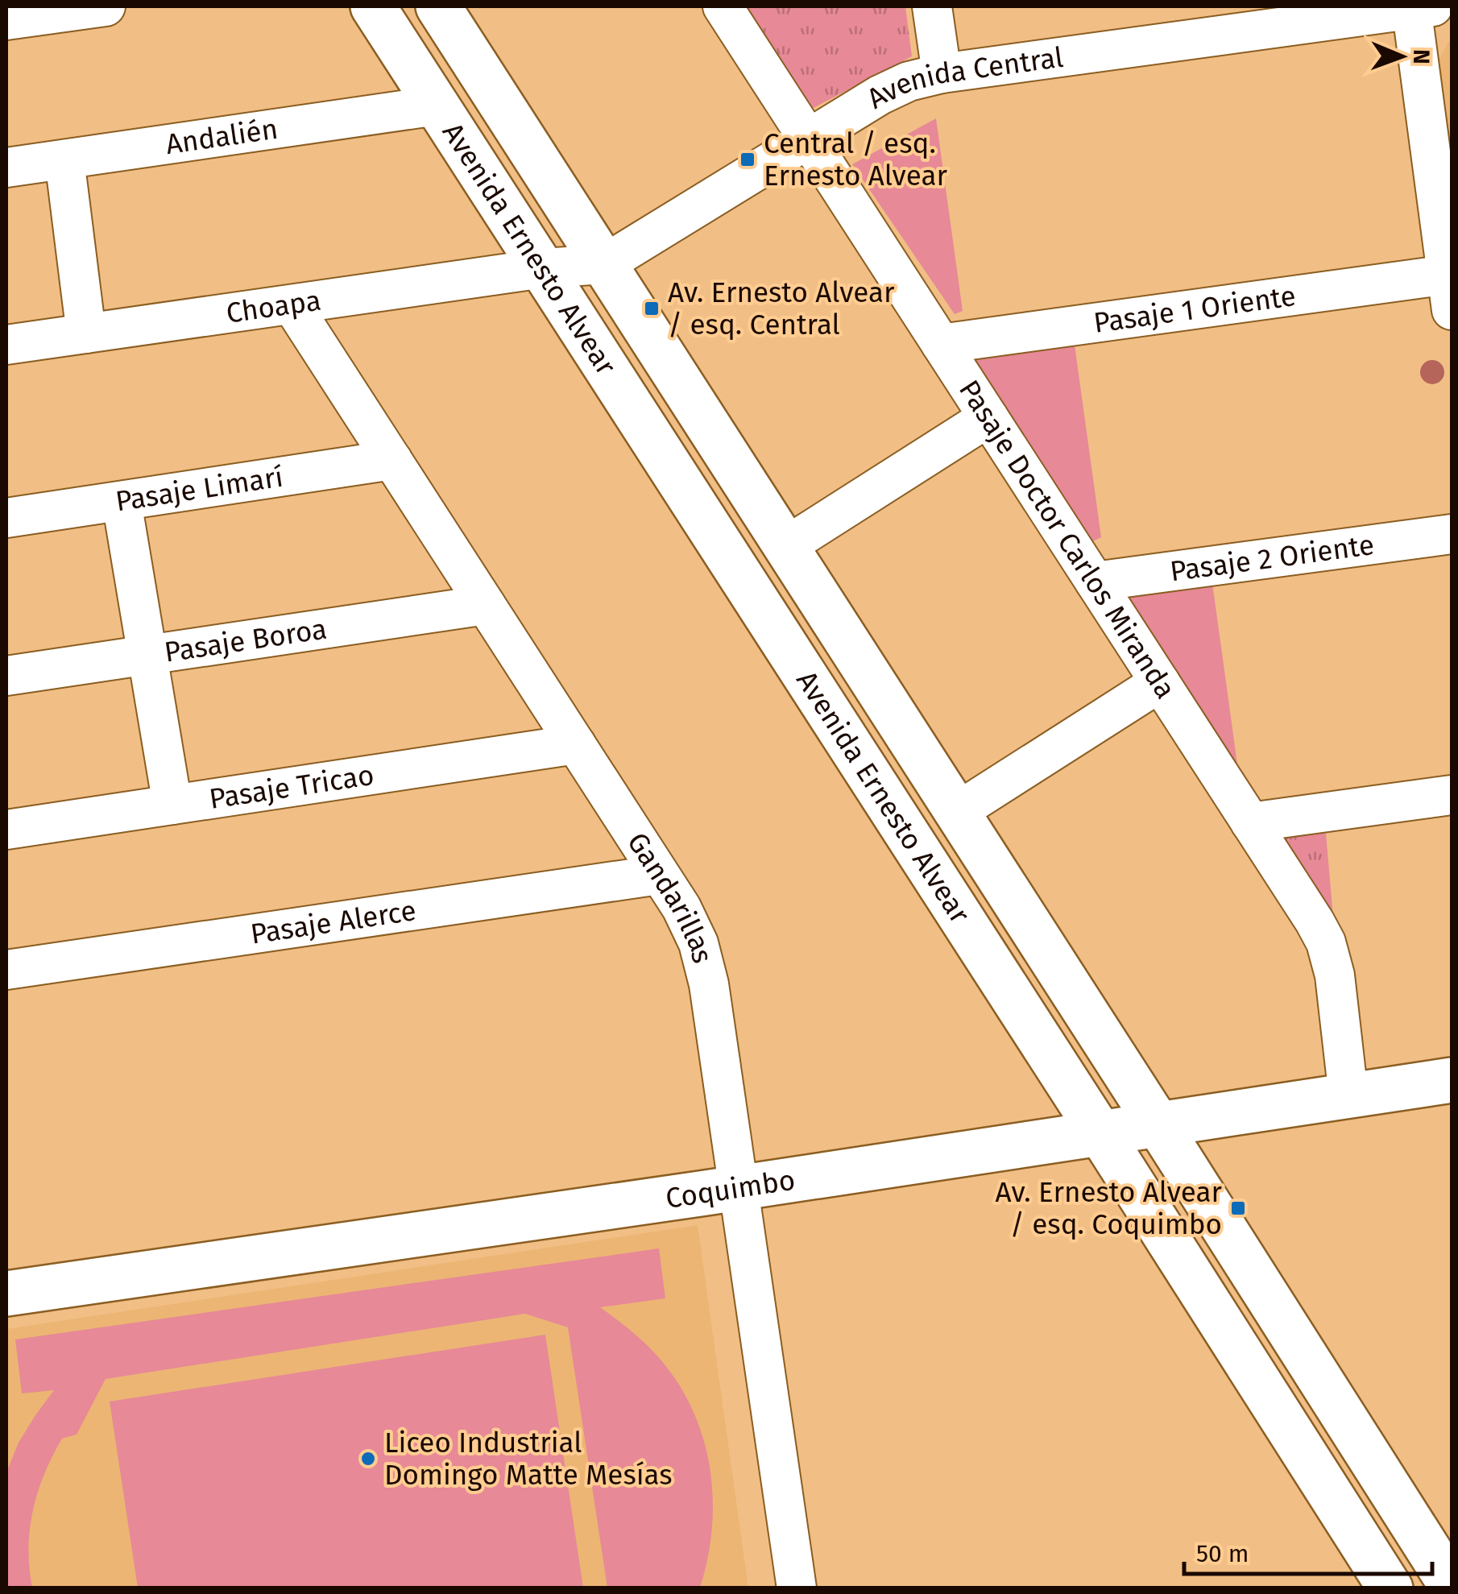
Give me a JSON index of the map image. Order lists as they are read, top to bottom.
{
  "streets": {
    "main road": ["Avenida Ernesto Alvear", "Coquimbo"],
    "street": [
      "Avenida Central",
      "Andalién",
      "Choapa",
      "Pasaje 1 Oriente",
      "Pasaje Limarí",
      "Pasaje Doctor Carlos Miranda",
      "Pasaje 2 Oriente",
      "Pasaje Boroa",
      "Pasaje Tricao",
      "Gandarillas",
      "Pasaje Alerce"
    ]
  },
  "crossings": [
    ["Avenida Central", "Avenida Ernesto Alvear"],
    ["Avenida Central", "Choapa"],
    ["Avenida Central", "Pasaje Doctor Carlos Miranda"],
    ["Andalién", "Avenida Ernesto Alvear"],
    ["Avenida Ernesto Alvear", "Choapa"],
    ["Avenida Ernesto Alvear", "Coquimbo"],
    ["Choapa", "Gandarillas"],
    ["Pasaje 1 Oriente", "Pasaje Doctor Carlos Miranda"],
    ["Pasaje Limarí", "Gandarillas"],
    ["Pasaje Doctor Carlos Miranda", "Pasaje 2 Oriente"],
    ["Pasaje Doctor Carlos Miranda", "Coquimbo"],
    ["Pasaje Boroa", "Gandarillas"],
    ["Pasaje Tricao", "Gandarillas"],
    ["Gandarillas", "Pasaje Alerce"],
    ["Gandarillas", "Coquimbo"]
  ],
  "places": {
    "transit": ["Central / esq. Ernesto Alvear", "Av. Ernesto Alvear / esq. Central", "Av. Ernesto Alvear / esq. Coquimbo"],
    "other": ["Liceo Industrial Domingo Matte Mesías"]
  },
  "scale_bar": "50 m",
  "north": "right"
}
